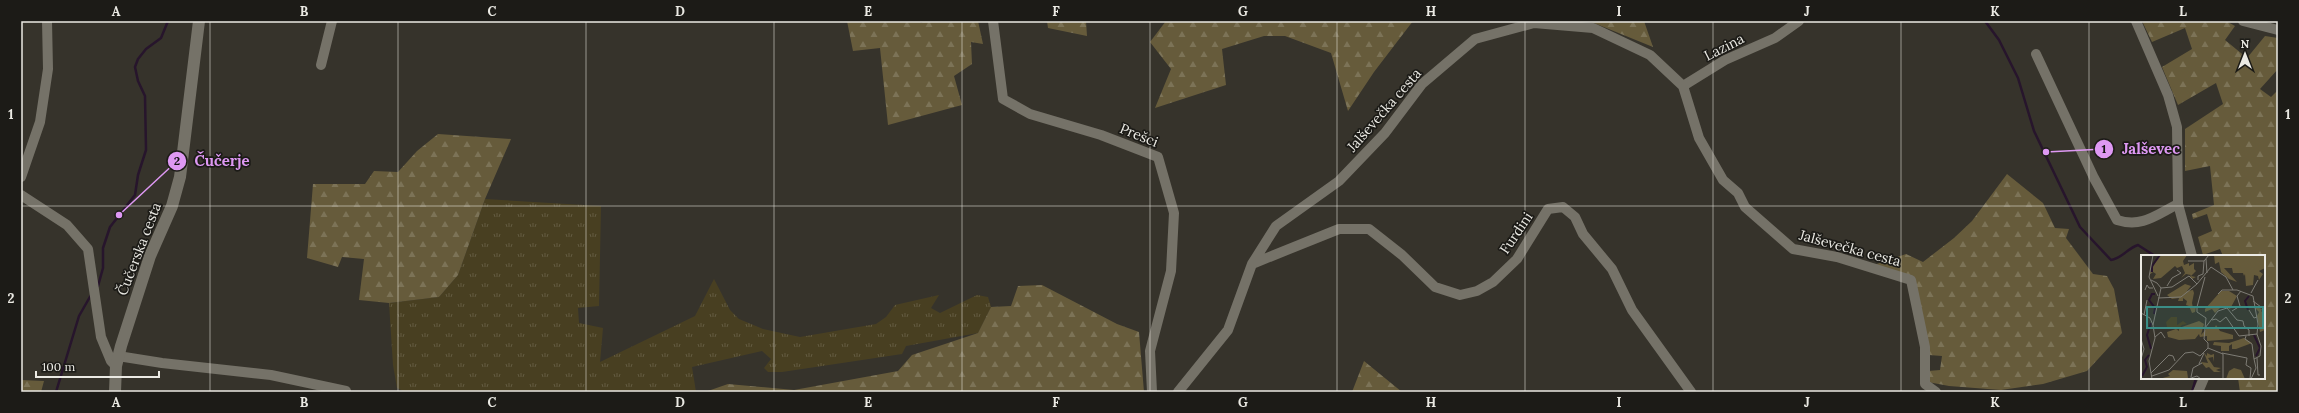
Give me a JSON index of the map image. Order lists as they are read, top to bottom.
{
  "streets": {
    "street": [
      "Lazina",
      "Jalševečka cesta",
      "Prešci",
      "Furdini",
      "Čučerska cesta"
    ]
  },
  "crossings": [
    ["Lazina", "Jalševečka cesta"],
    ["Jalševečka cesta", "Furdini"]
  ],
  "places": ["Jalševec", "Čučerje"],
  "scale_bar": "100 m",
  "north": "top",
  "grid": {
    "columns": [
      "A",
      "B",
      "C",
      "D",
      "E",
      "F",
      "G",
      "H",
      "I",
      "J",
      "K",
      "L"
    ],
    "rows": ["1", "2"]
  }
}
